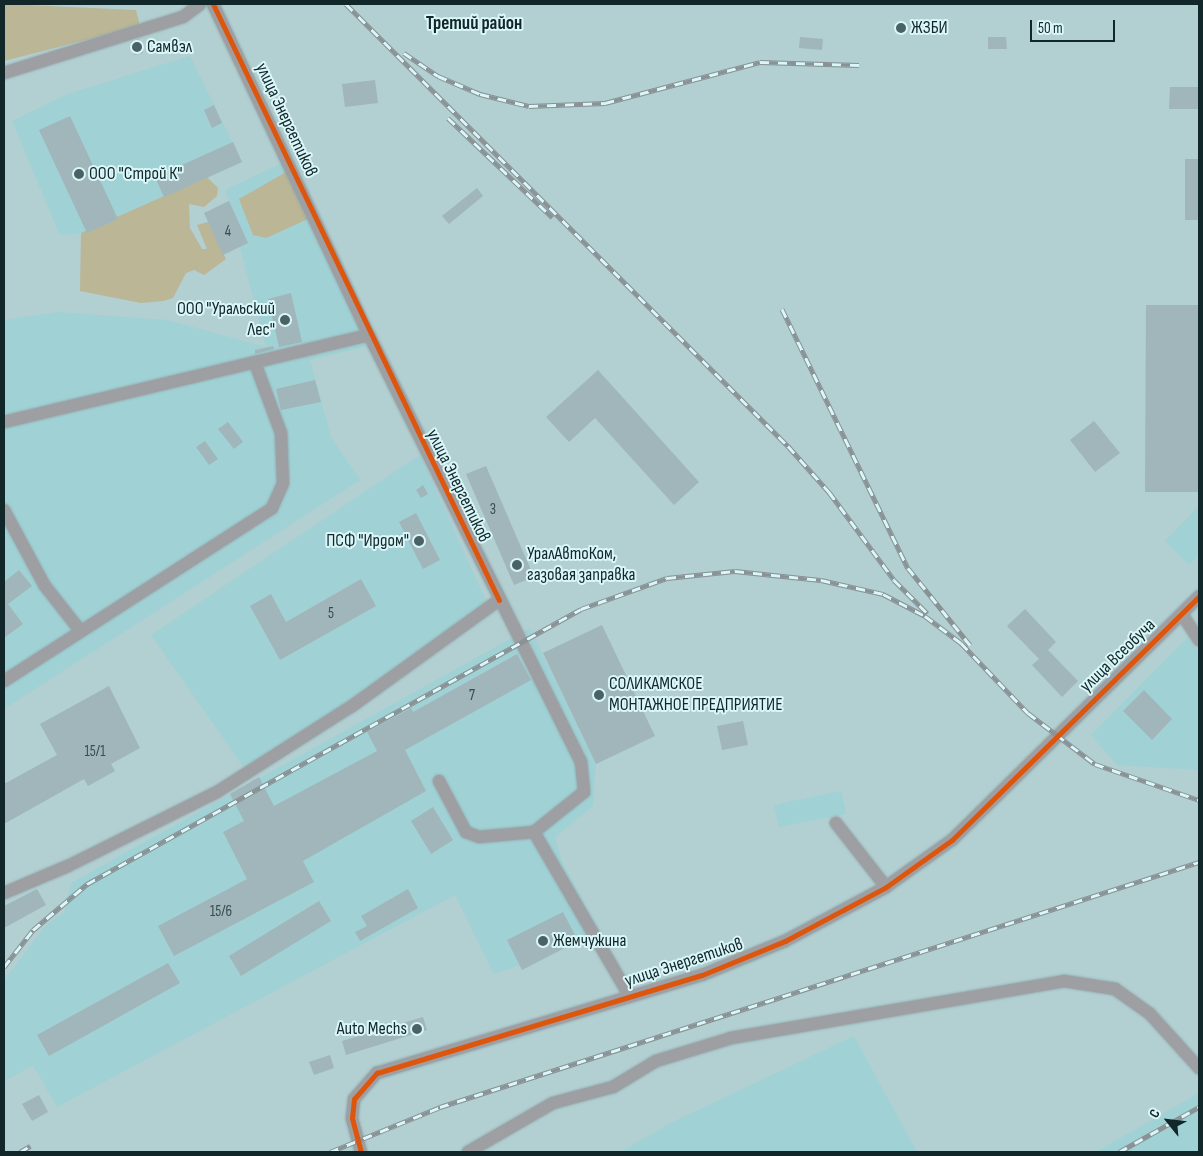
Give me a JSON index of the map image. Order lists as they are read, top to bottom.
{
  "streets": {
    "street": ["улица Энергетиков", "улица Всеобуча"]
  },
  "crossings": [
    ["улица Энергетиков", "улица Всеобуча"]
  ],
  "districts": ["Третий район"],
  "places": [
    "ЖЗБИ",
    "Самвэл",
    "ООО \"Строй К\"",
    "ООО \"Уральский Лес\"",
    "ПСФ \"Ирдом\"",
    "УралАвтоКом, газовая заправка",
    "СОЛИКАМСКОЕ МОНТАЖНОЕ ПРЕДПРИЯТИЕ",
    "Жемчужина",
    "Auto Mechs"
  ],
  "house_numbers": [
    "4",
    "3",
    "5",
    "7",
    "15/1",
    "15/6"
  ],
  "scale_bar": "50 m",
  "north": "top left"
}
